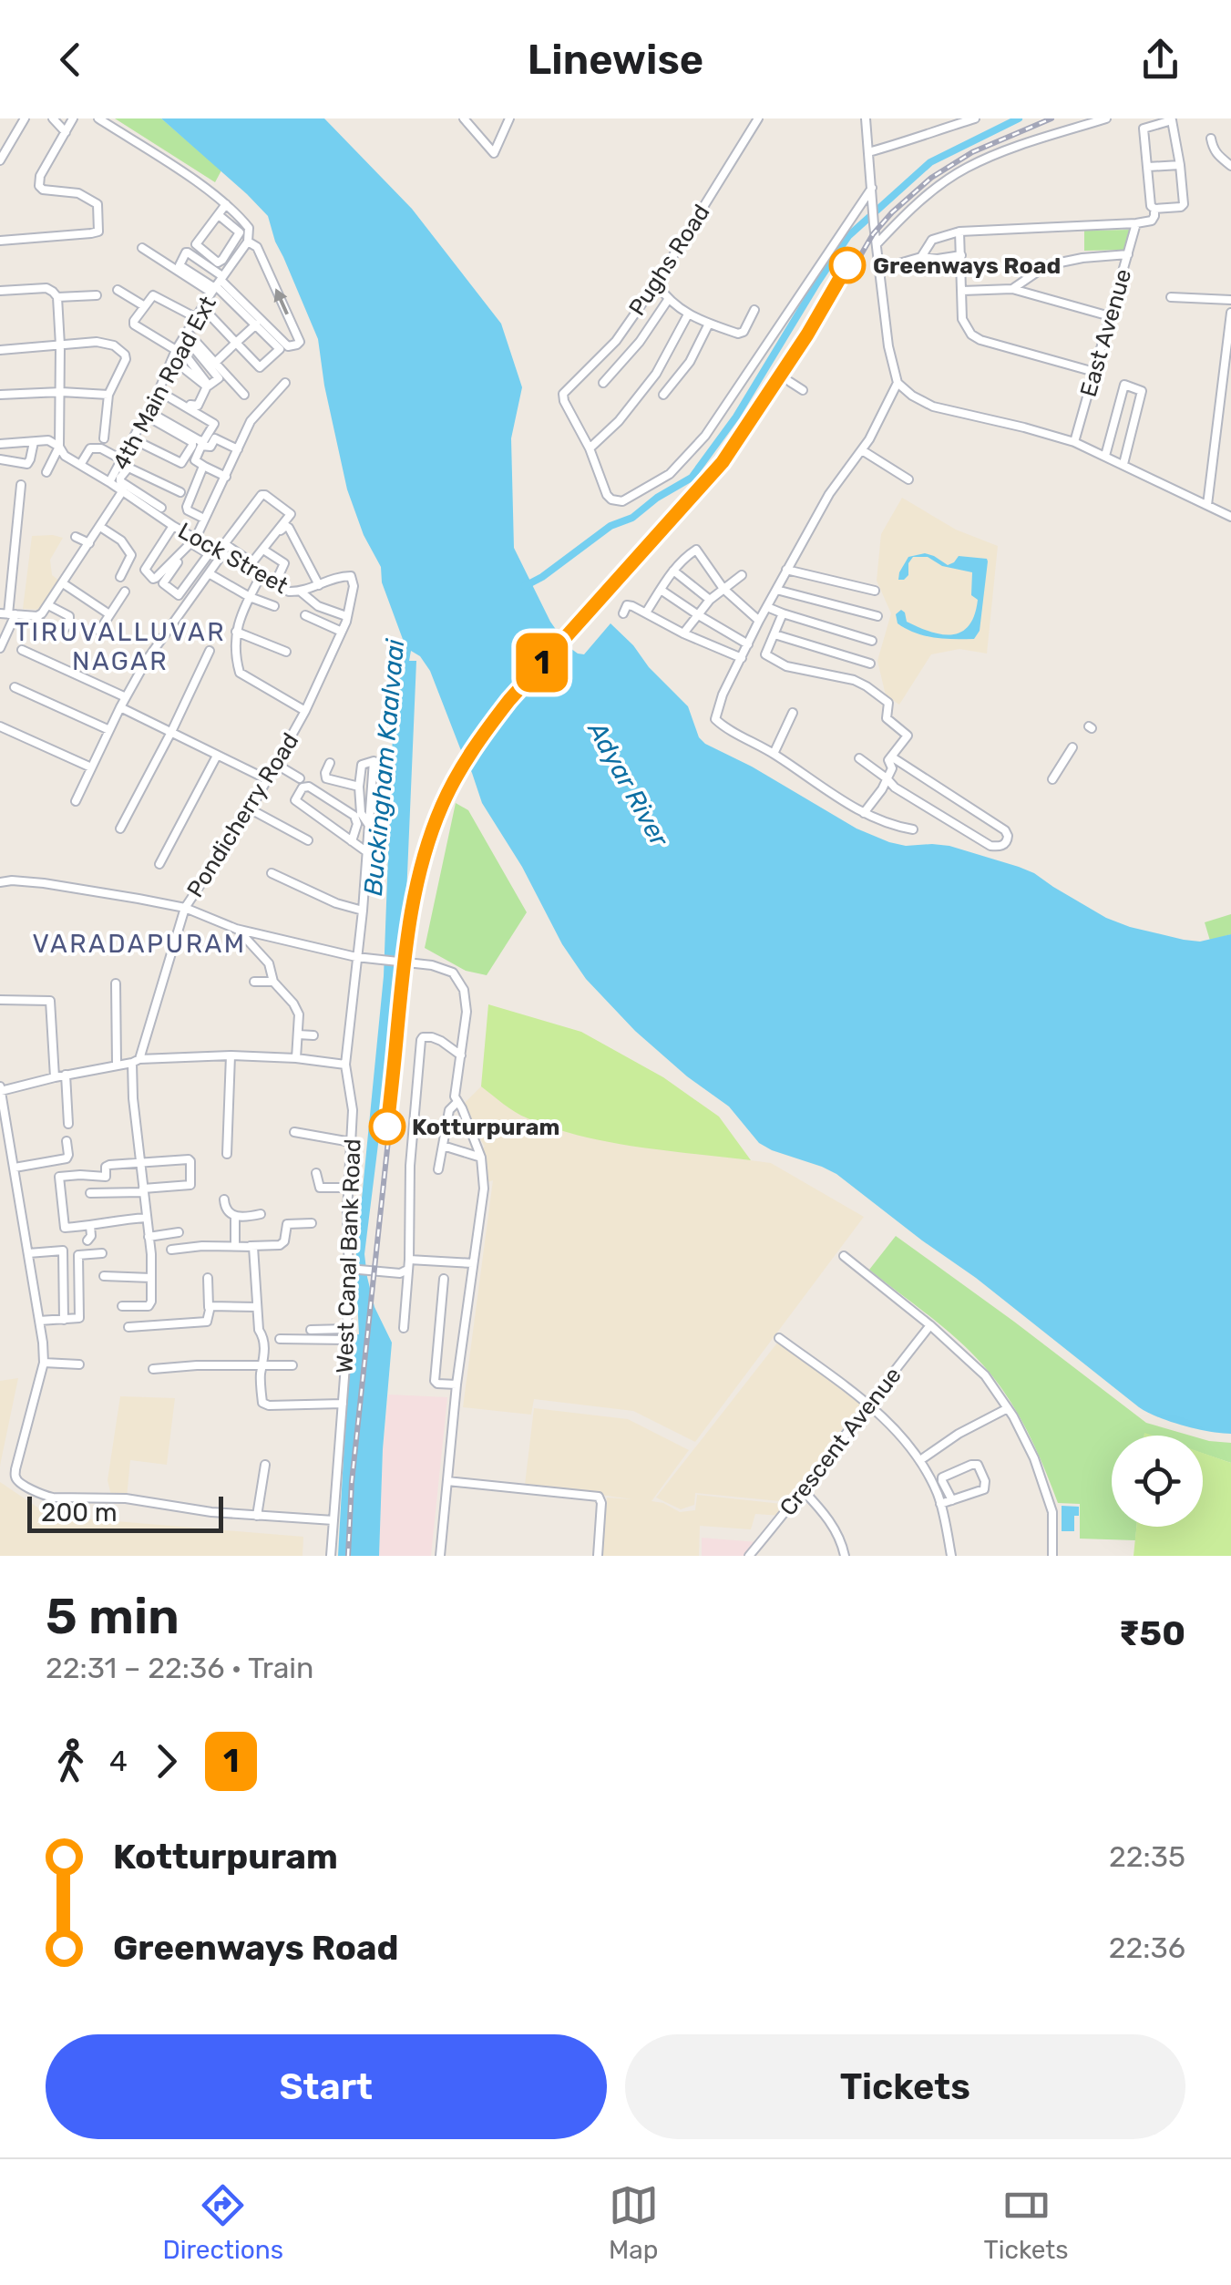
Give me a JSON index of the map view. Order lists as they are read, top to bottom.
{
  "streets": {
    "street": [
      "Pughs Road",
      "East Avenue",
      "4th Main Road Ext",
      "Lock Street",
      "Pondicherry Road",
      "West Canal Bank Road",
      "Crescent Avenue"
    ]
  },
  "crossings": [
    ["4th Main Road Ext", "Lock Street"],
    ["Lock Street", "Pondicherry Road"]
  ],
  "districts": ["TIRUVALLUVAR NAGAR", "VARADAPURAM"],
  "water": ["Buckingham Kaalvaai", "Adyar River"],
  "places": ["Greenways Road", "Kotturpuram"],
  "scale_bar": "200 m",
  "page": {
    "header": "Linewise",
    "on_map": "1",
    "scale": "200 m",
    "heading": ["5 min", "22:31 – 22:36 · Train", "₹50"],
    "legs": ["4", "1"],
    "list": [
      {
        "name": "Kotturpuram",
        "value": "22:35"
      },
      {
        "name": "Greenways Road",
        "value": "22:36"
      }
    ],
    "buttons": ["Start", "Tickets"],
    "tabs": ["Directions", "Map", "Tickets"]
  }
}
